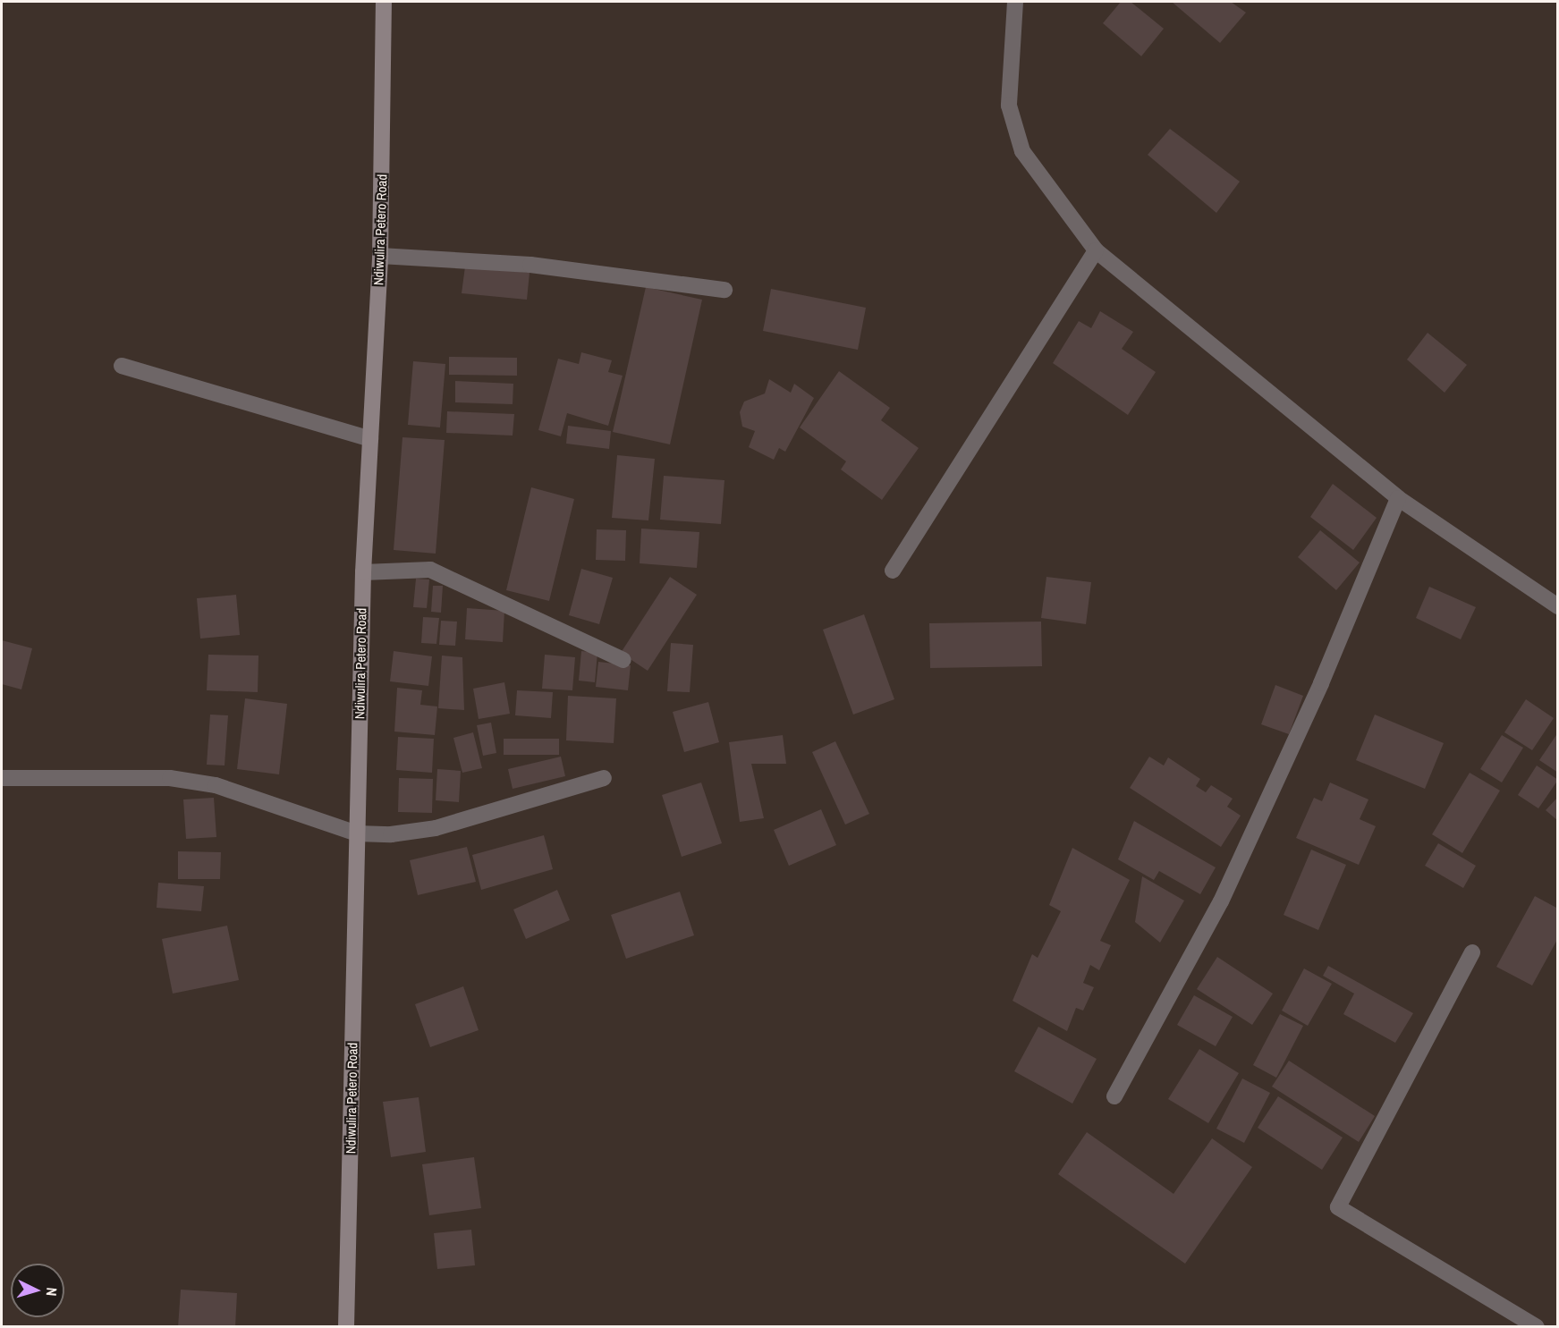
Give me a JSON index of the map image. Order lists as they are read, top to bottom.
{
  "streets": {
    "street": ["Ndiwulira Petero Road"]
  },
  "north": "right"
}
